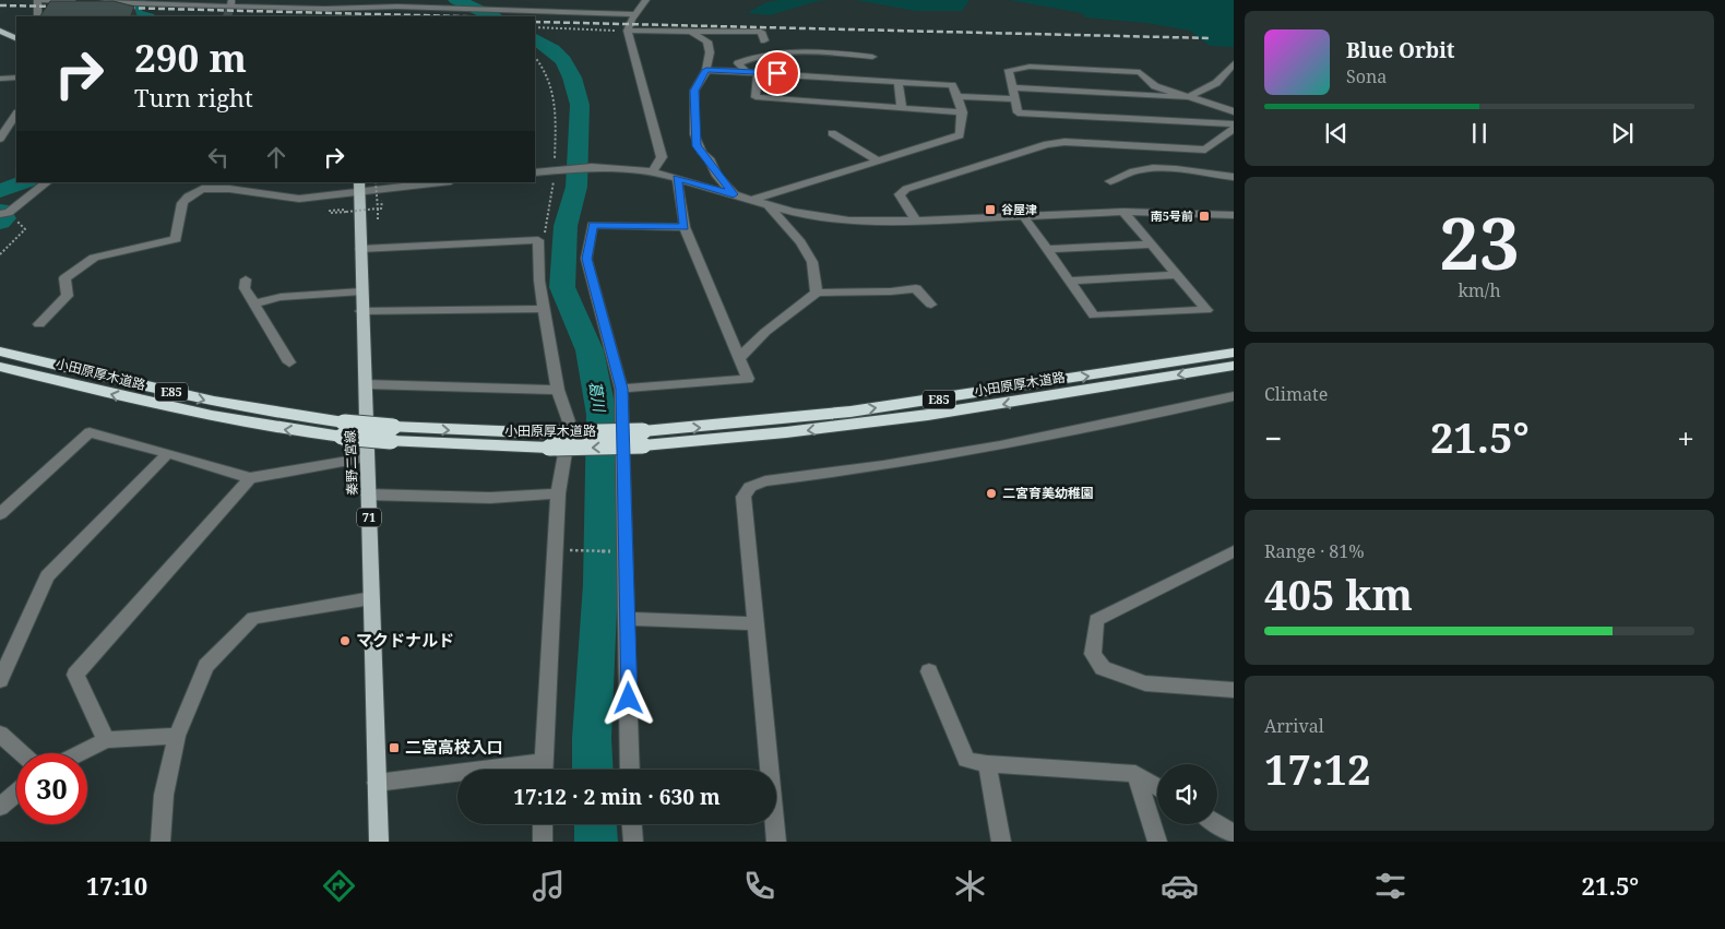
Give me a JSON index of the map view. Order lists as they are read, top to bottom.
{
  "streets": {
    "highway": ["小田原厚木道路", "E85"],
    "main road": ["秦野二宮線", "71"]
  },
  "water": ["葛川"],
  "places": {
    "transit": ["谷屋津", "南5号前", "二宮高校入口"],
    "other": ["二宮育美幼稚園", "マクドナルド"]
  },
  "page": {
    "turn": ["290 m", "Turn right"],
    "song": ["Blue Orbit", "Sona"],
    "tile": [
      ["23", "km/h"],
      "Climate",
      ["Range · 81%", "405 km"],
      ["Arrival", "17:12"]
    ],
    "heat": ["−", "21.5°", "+"],
    "limit": "30",
    "trip": "17:12 · 2 min · 630 m",
    "tabs": ["17:10", "21.5°"]
  }
}
